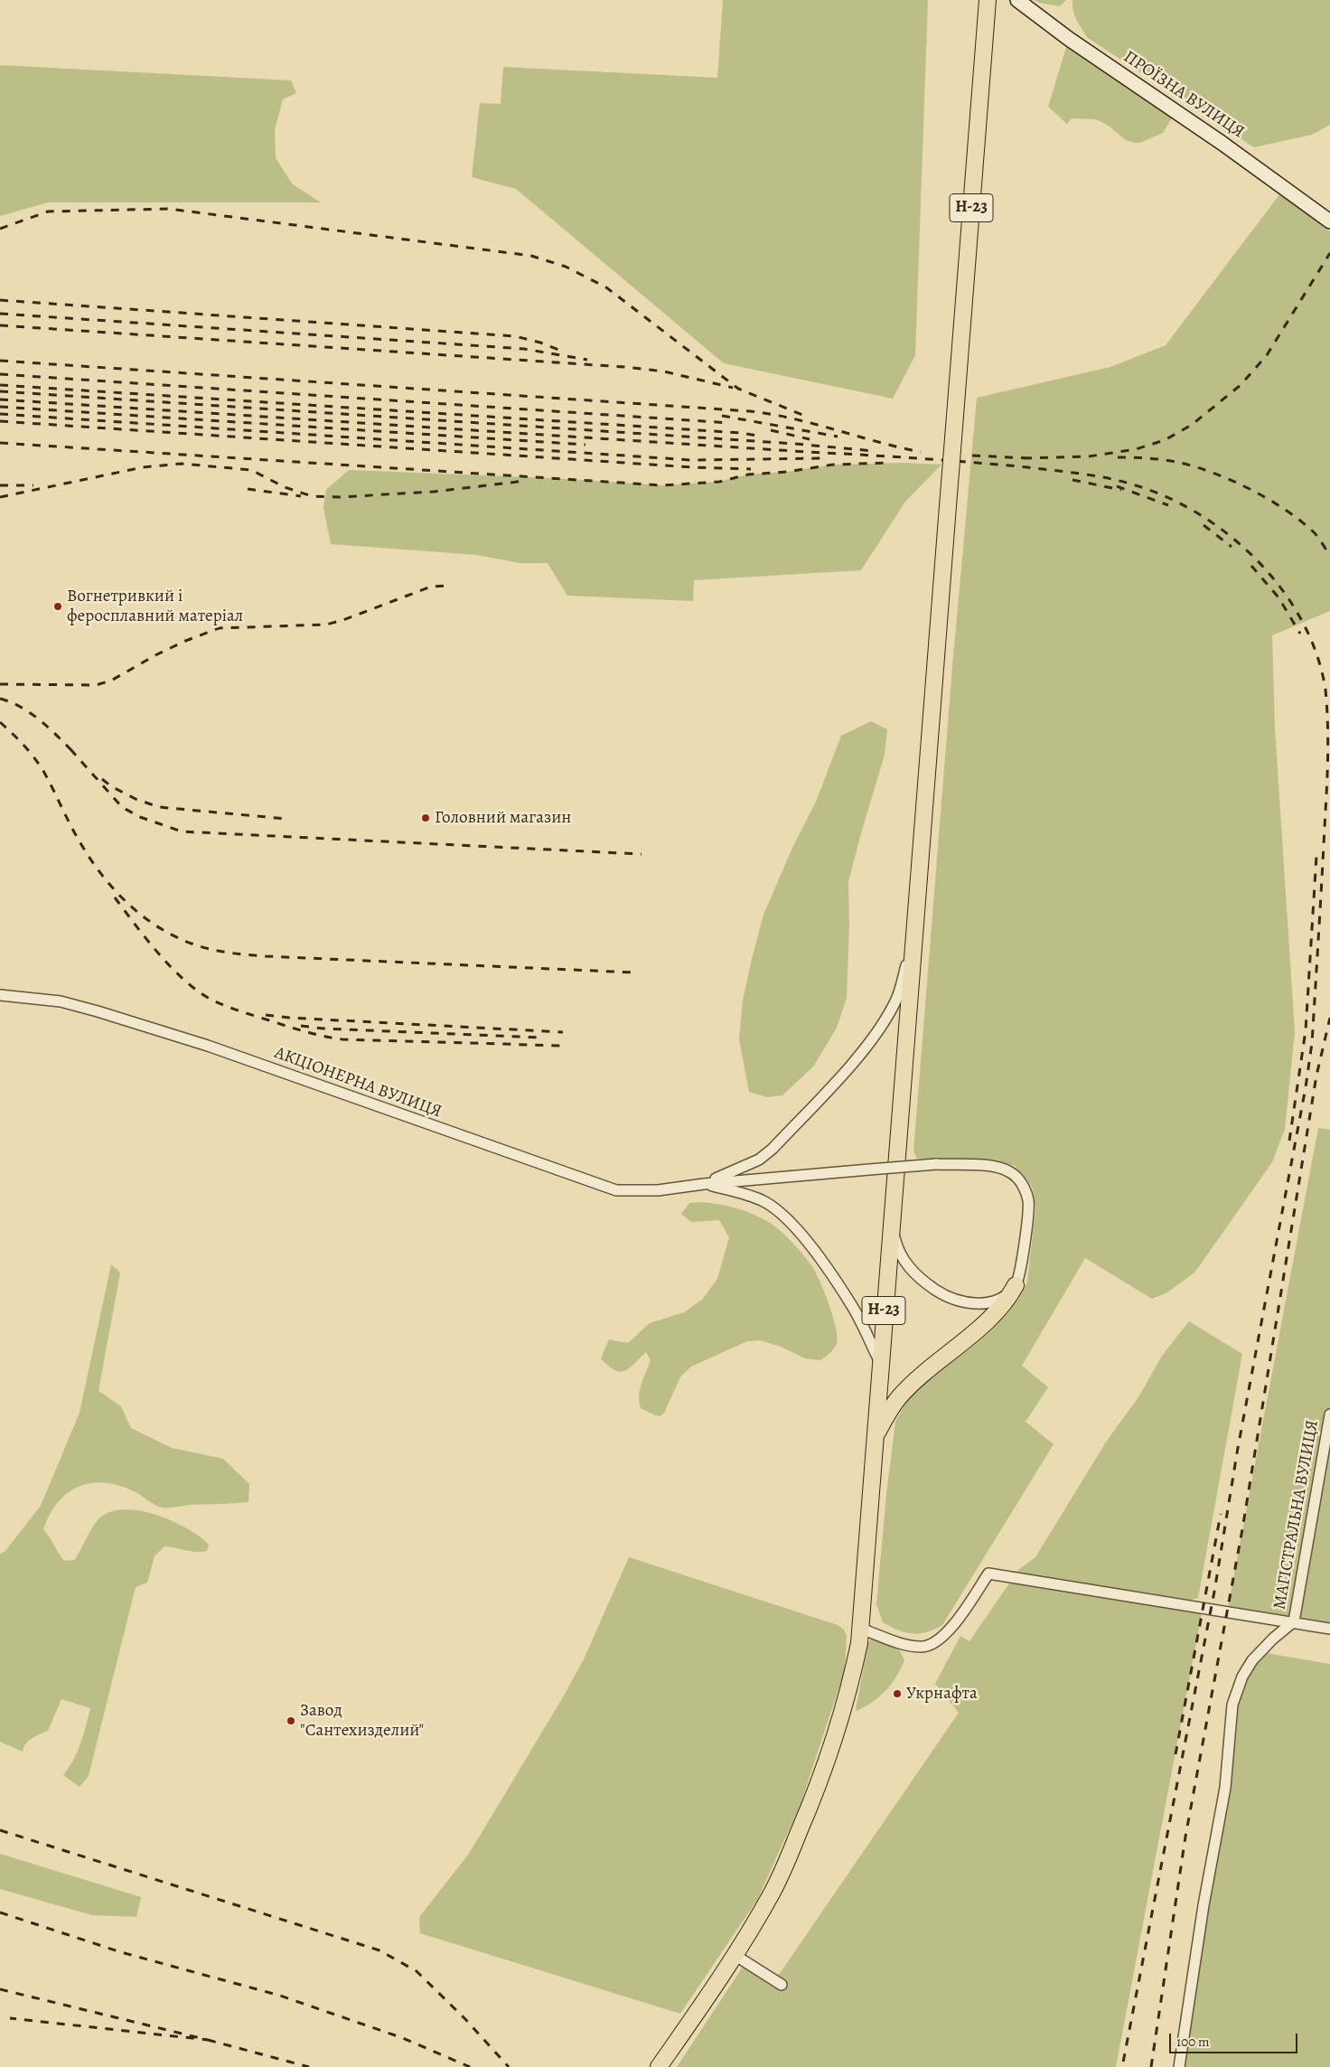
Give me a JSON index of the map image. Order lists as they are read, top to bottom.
{
  "streets": {
    "main road": ["Н-23"],
    "street": ["ПРОЇЗНА ВУЛИЦЯ", "АКЦІОНЕРНА ВУЛИЦЯ", "МАГІСТРАЛЬНА ВУЛИЦЯ"]
  },
  "places": [
    "Вогнетривкий і феросплавний матеріал",
    "Головний магазин",
    "Укрнафта",
    "Завод \"Сантехизделий\""
  ],
  "scale_bar": "100 m"
}
